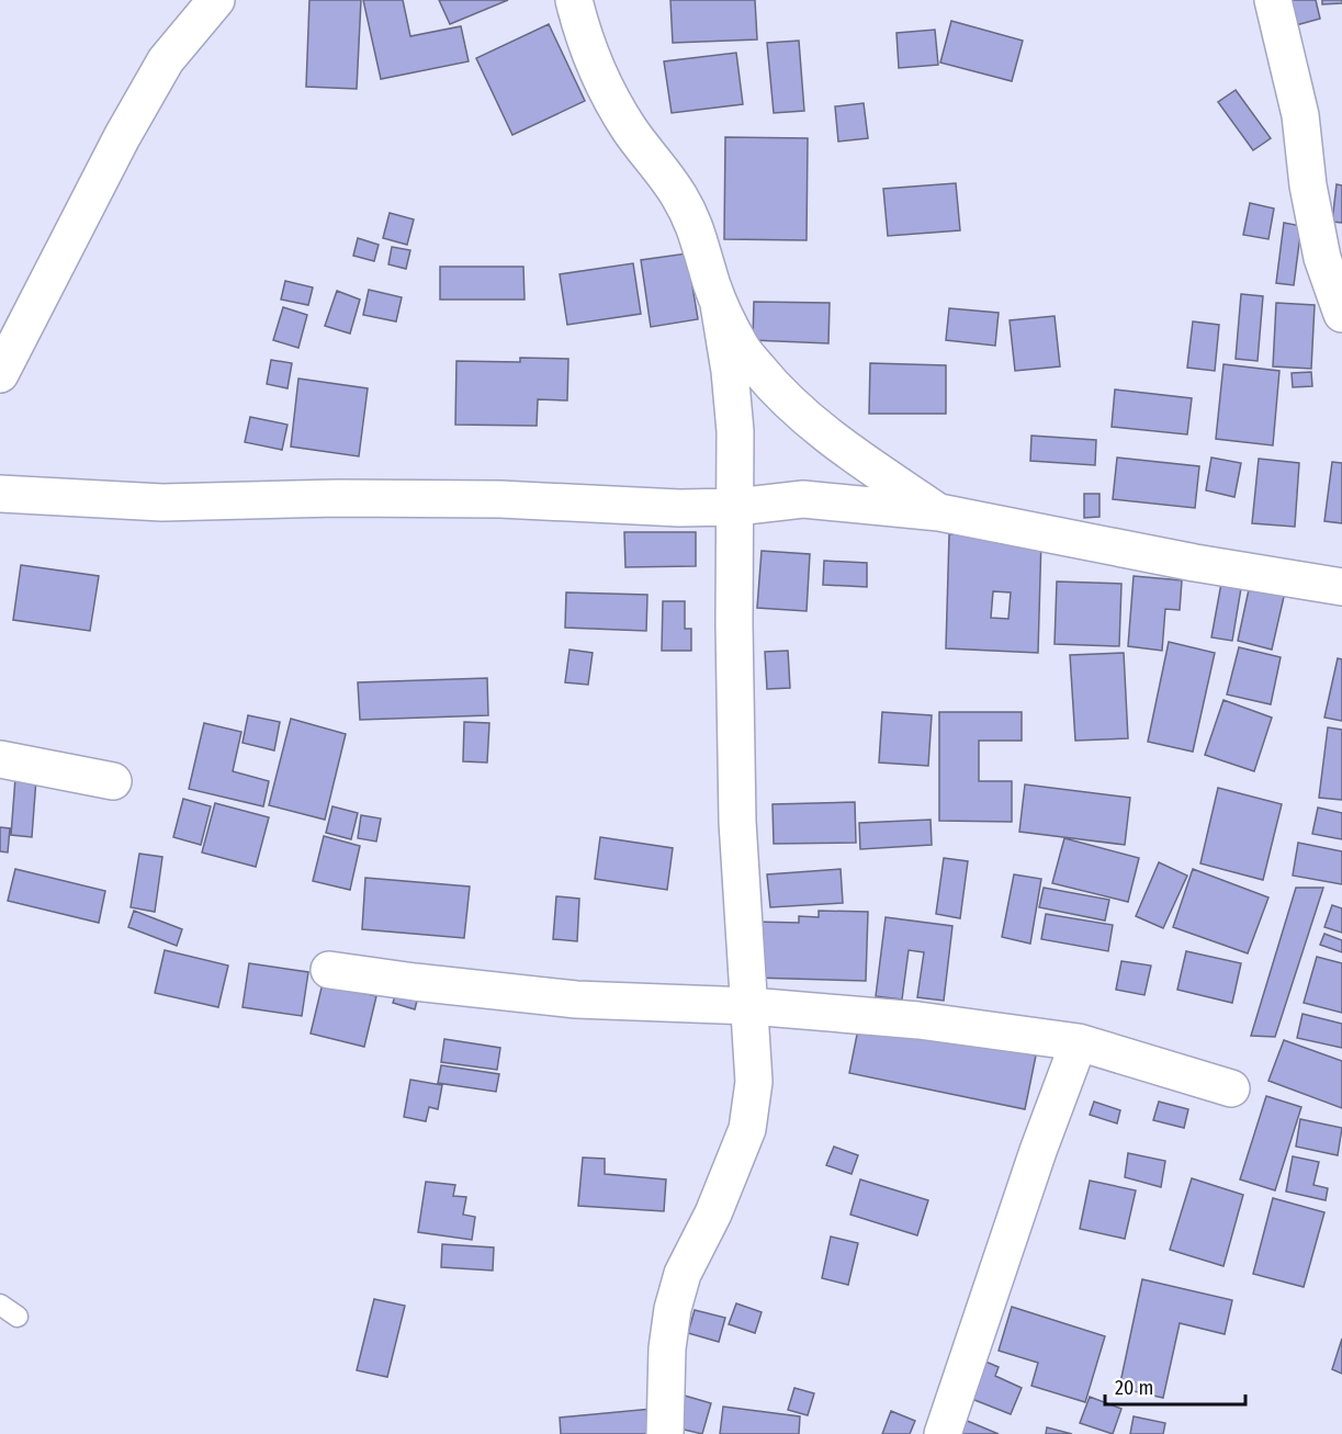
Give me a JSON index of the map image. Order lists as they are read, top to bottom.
{
  "scale_bar": "20 m"
}
